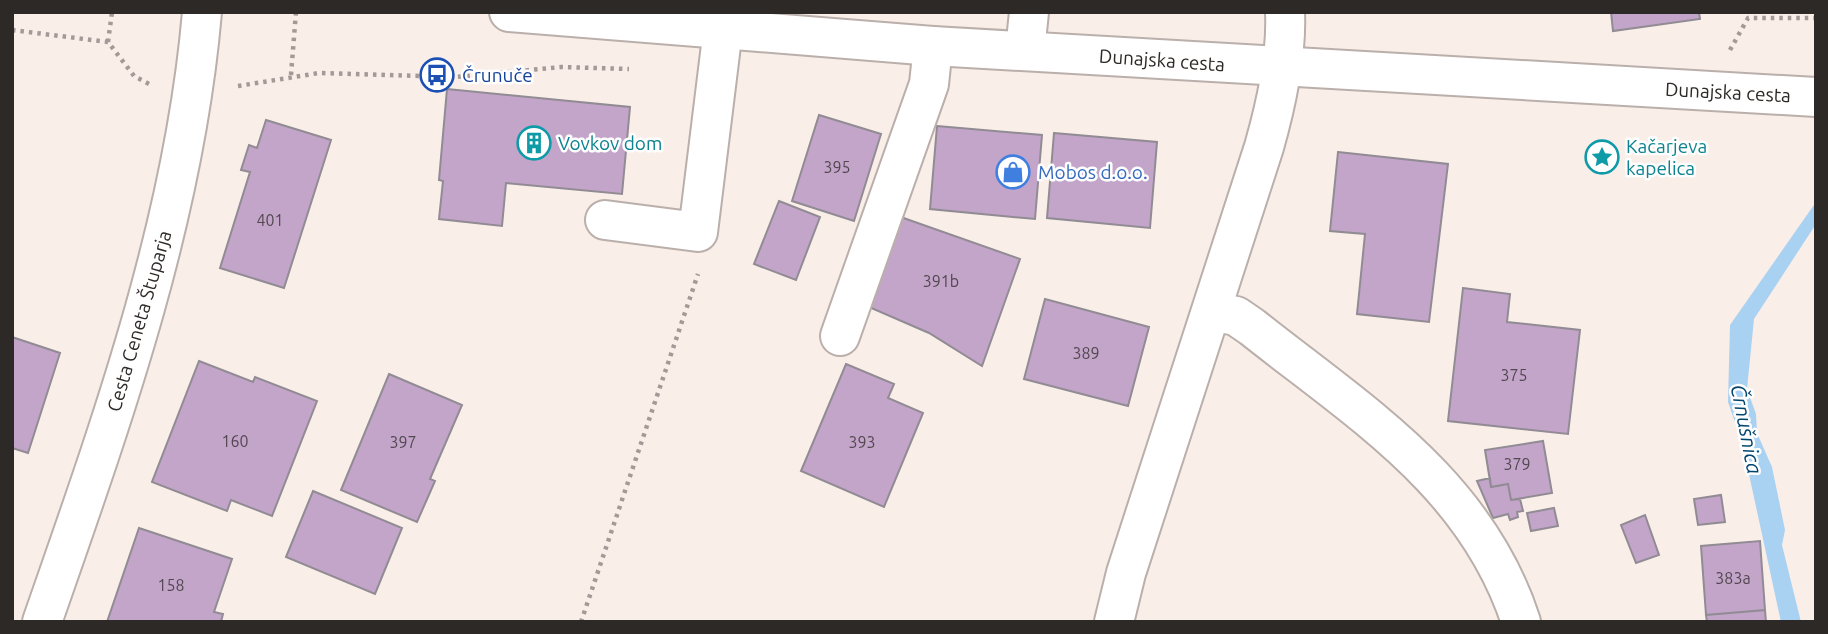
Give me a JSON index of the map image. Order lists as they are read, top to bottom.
{
  "streets": {
    "main road": ["Dunajska cesta", "Cesta Ceneta Štuparja"]
  },
  "water": ["Črnušnica"],
  "places": {
    "bus stop": ["Črunuče"],
    "building": ["Vovkov dom"],
    "place": ["Kačarjeva kapelica"],
    "shop": ["Mobos d.o.o."]
  },
  "house_numbers": [
    "395",
    "401",
    "391b",
    "389",
    "375",
    "160",
    "397",
    "393",
    "379",
    "383a",
    "158"
  ]
}
